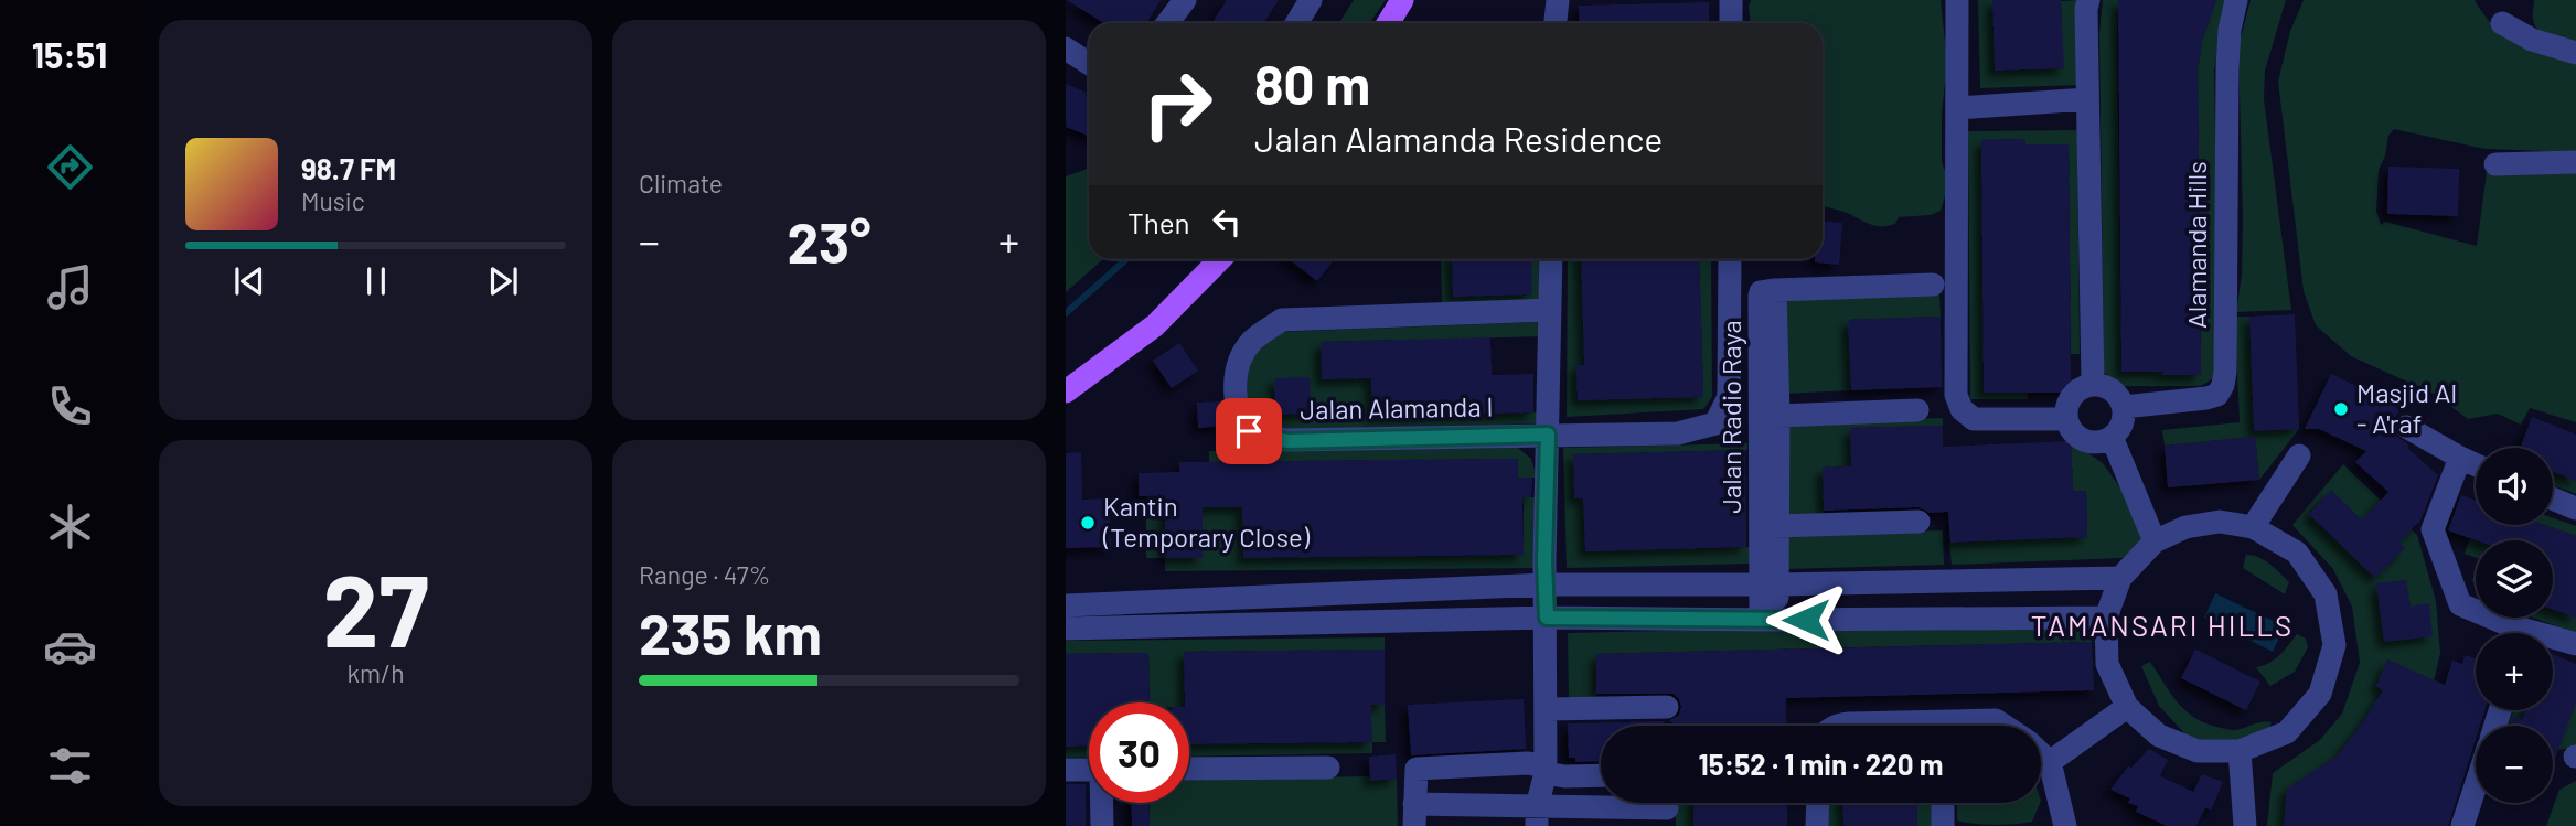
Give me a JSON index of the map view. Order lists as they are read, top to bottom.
{
  "streets": {
    "street": ["Alamanda Hills", "Jalan Alamanda I", "Jalan Radio Raya"]
  },
  "districts": ["TAMANSARI HILLS"],
  "places": ["Masjid Al - A'raf", "Kantin (Temporary Close)"],
  "page": {
    "tabs": "15:51",
    "tile": [
      "Climate",
      ["27", "km/h"],
      ["Range · 47%", "235 km"]
    ],
    "turn": ["80 m", "Jalan Alamanda Residence"],
    "song": ["98.7 FM", "Music"],
    "then": "Then",
    "heat": ["−", "23°", "+"],
    "map_buttons": ["+", "−"],
    "limit": "30",
    "trip": "15:52 · 1 min · 220 m"
  }
}
